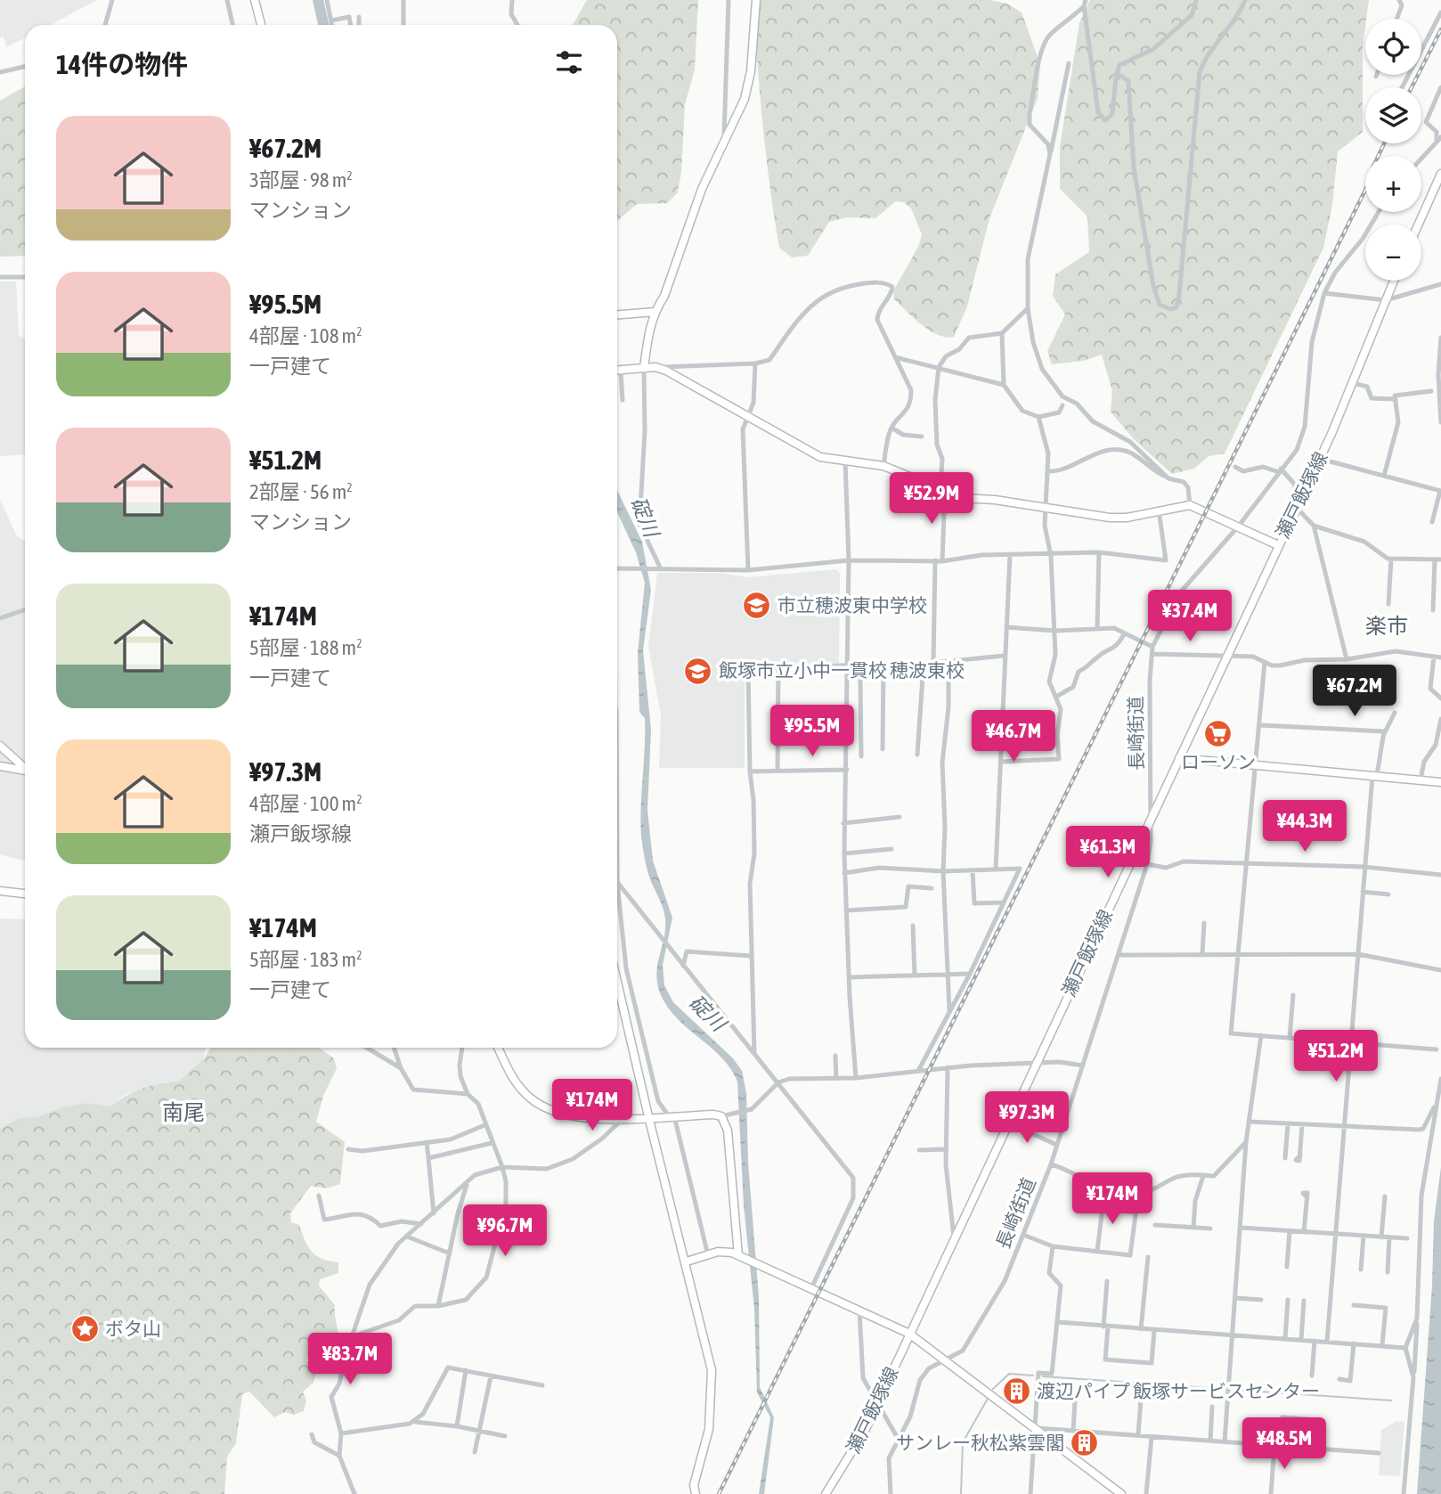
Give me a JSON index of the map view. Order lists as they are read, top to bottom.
{
  "streets": {
    "street": ["瀬戸飯塚線", "長崎街道"]
  },
  "crossings": [
    ["瀬戸飯塚線", "長崎街道"]
  ],
  "districts": ["楽市", "南尾"],
  "water": ["碇川"],
  "places": {
    "school or university": ["市立穂波東中学校", "飯塚市立小中一貫校 穂波東校"],
    "supermarket": ["ローソン"],
    "place": ["ボタ山"],
    "building": ["渡辺パイプ 飯塚サービスセンター", "サンレー秋松紫雲閣"]
  },
  "page": {
    "map_buttons": ["+", "−"],
    "heading": "14件の物件",
    "list": [
      {
        "name": "¥67.2M",
        "note": "3部屋 · 98 m² · マンション"
      },
      {
        "name": "¥95.5M",
        "note": "4部屋 · 108 m² · 一戸建て"
      },
      {
        "name": "¥51.2M",
        "note": "2部屋 · 56 m² · マンション"
      },
      {
        "name": "¥174M",
        "note": "5部屋 · 188 m² · 一戸建て"
      },
      {
        "name": "¥97.3M",
        "note": "4部屋 · 100 m² · 瀬戸飯塚線"
      },
      {
        "name": "¥174M",
        "note": "5部屋 · 183 m² · 一戸建て"
      }
    ],
    "price": [
      "¥52.9M",
      "¥37.4M",
      "¥67.2M",
      "¥95.5M",
      "¥46.7M",
      "¥44.3M",
      "¥61.3M",
      "¥51.2M",
      "¥174M",
      "¥97.3M",
      "¥174M",
      "¥96.7M",
      "¥83.7M",
      "¥48.5M"
    ]
  }
}
